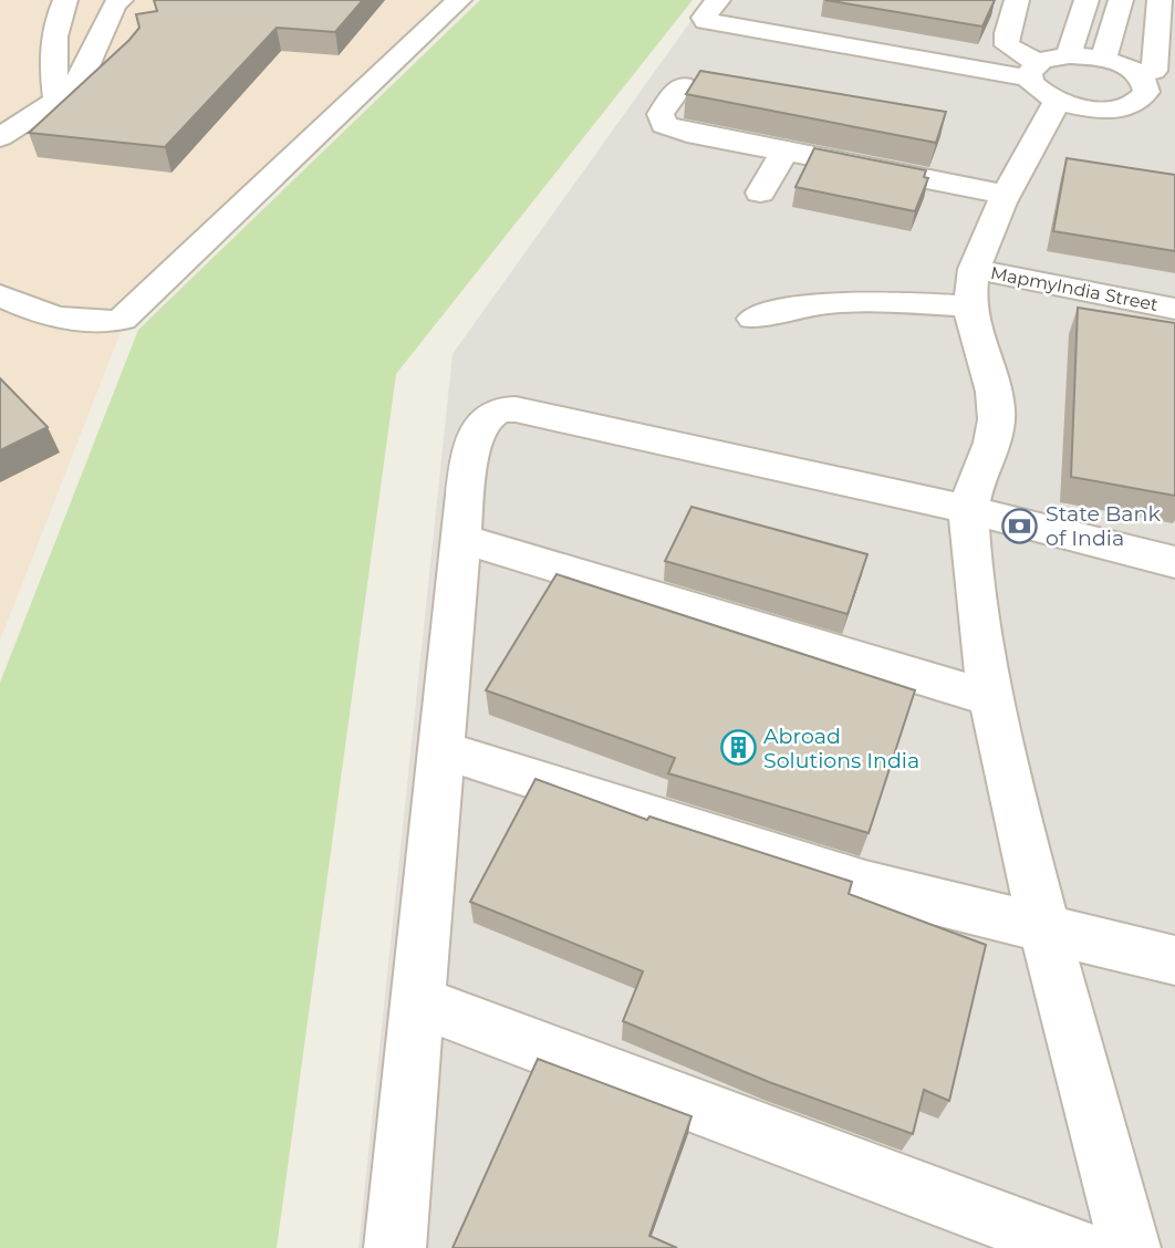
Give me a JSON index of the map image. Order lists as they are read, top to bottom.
{
  "streets": {
    "lane": ["MapmyIndia Street"]
  },
  "places": {
    "bank": ["State Bank of India"],
    "building": ["Abroad Solutions India"]
  }
}
